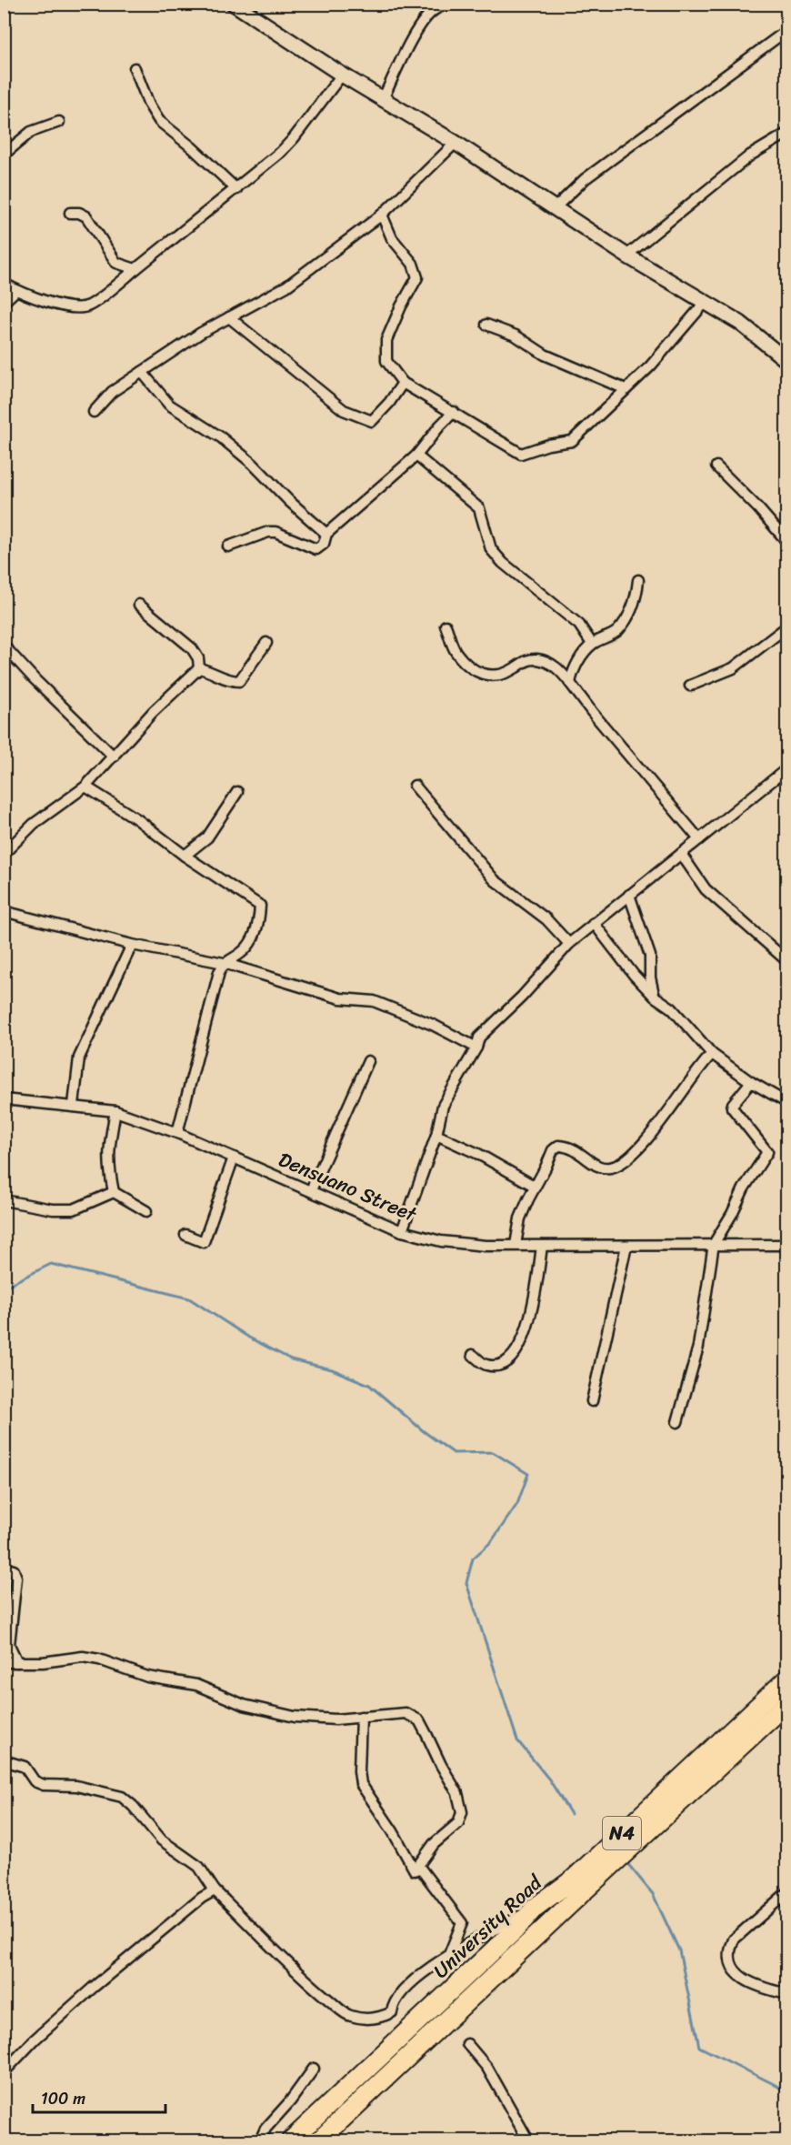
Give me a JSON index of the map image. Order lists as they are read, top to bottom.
{
  "streets": {
    "highway": ["N4", "University Road"],
    "street": ["Densuano Street"]
  },
  "scale_bar": "100 m"
}
